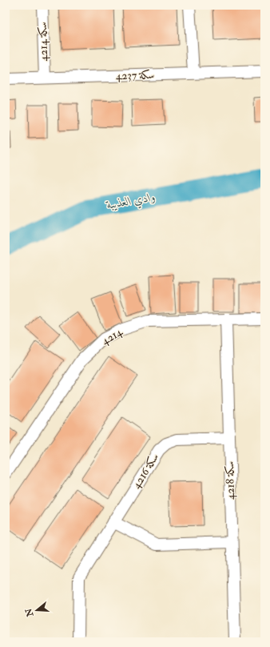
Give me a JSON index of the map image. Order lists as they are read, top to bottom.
{
  "streets": {
    "street": [
      "سكة 4214",
      "سكة 4237",
      "4214",
      "سكة 4216",
      "سكة 4218"
    ]
  },
  "crossings": [
    ["سكة 4214", "سكة 4237"],
    ["4214", "سكة 4218"],
    ["سكة 4216", "سكة 4218"]
  ],
  "water": ["وادي العذيبة"],
  "north": "left"
}
